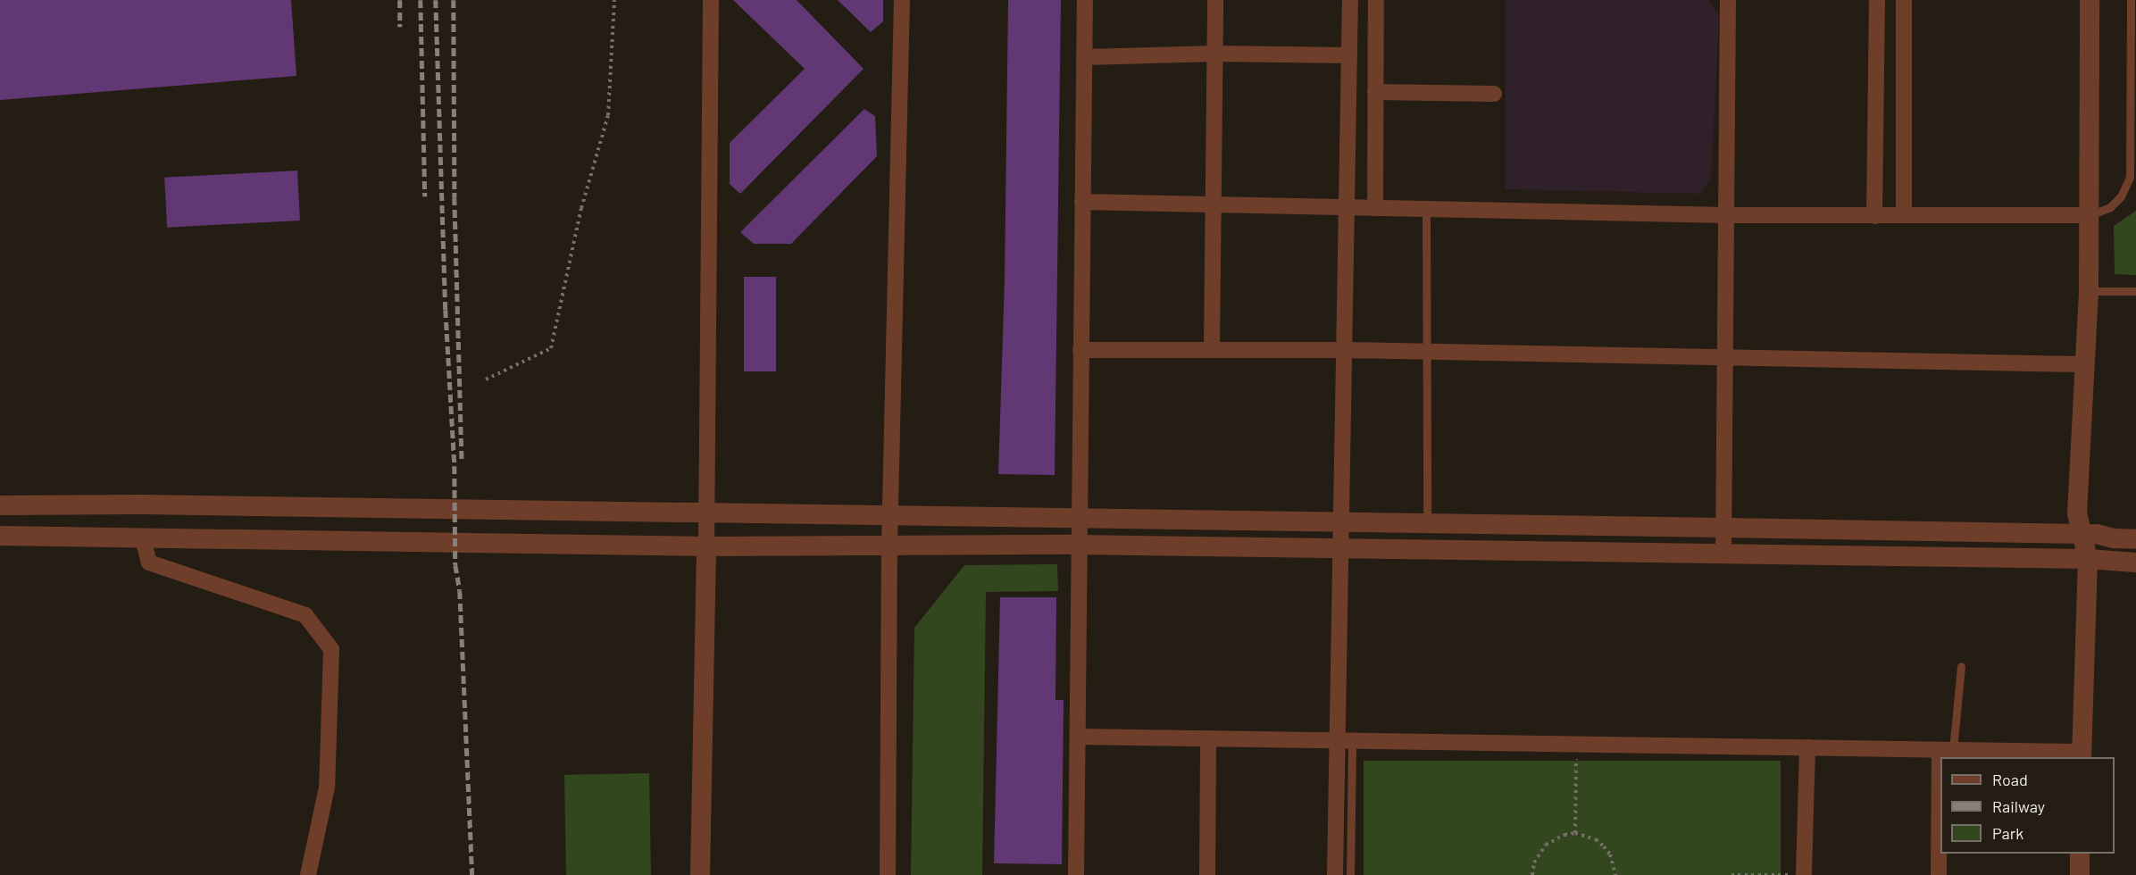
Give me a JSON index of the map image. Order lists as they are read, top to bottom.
{
  "legend": ["Road", "Railway", "Park"]
}
